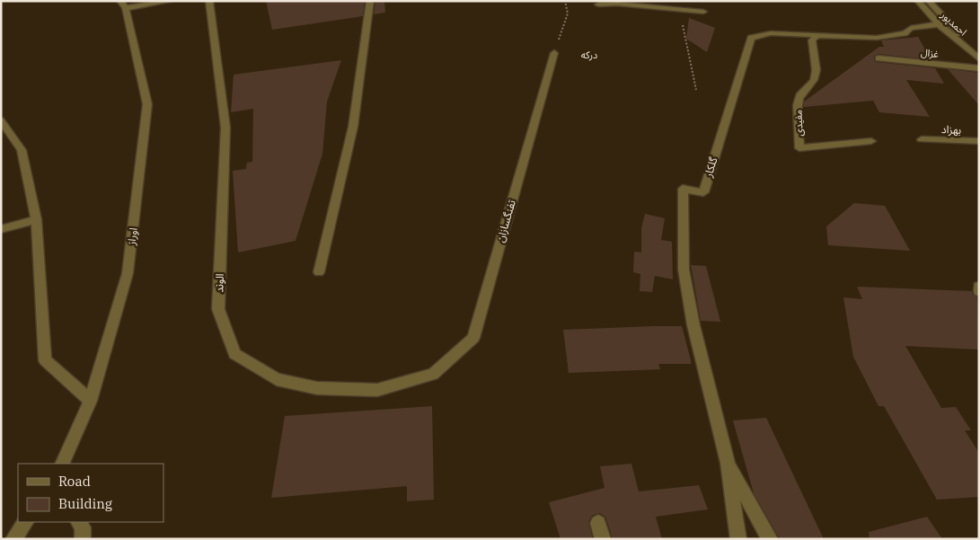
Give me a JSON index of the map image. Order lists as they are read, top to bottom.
{
  "streets": {
    "street": [
      "احمدپور",
      "غزال",
      "مفیدی",
      "بهزاد",
      "گلکار",
      "تفنگسازان",
      "اوراز",
      "الوند"
    ]
  },
  "crossings": [
    ["احمدپور", "گلکار"],
    ["مفیدی", "گلکار"],
    ["تفنگسازان", "الوند"]
  ],
  "districts": ["درکه"],
  "legend": ["Road", "Building"]
}
